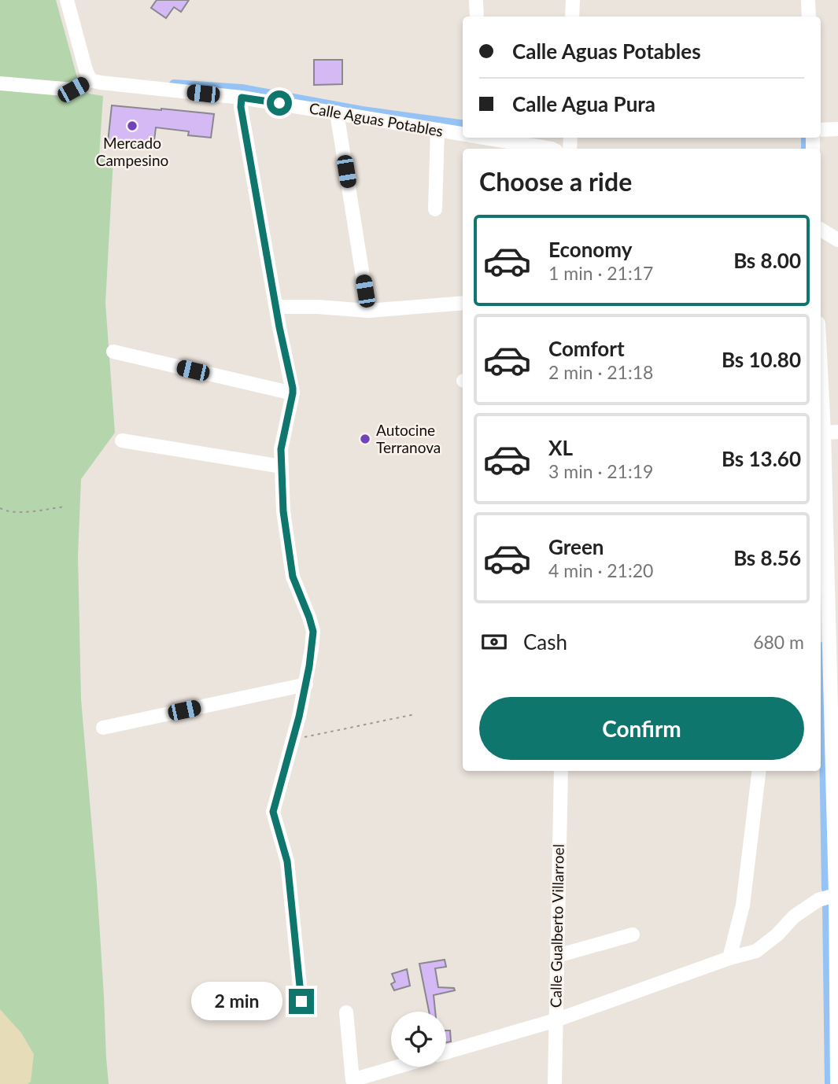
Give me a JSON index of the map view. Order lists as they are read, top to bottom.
{
  "streets": {
    "street": ["Calle Aguas Potables", "Calle Gualberto Villarroel"]
  },
  "places": ["Mercado Campesino", "Autocine Terranova"],
  "page": {
    "banner": ["Calle Aguas Potables", "Calle Agua Pura"],
    "heading": "Choose a ride",
    "list": [
      {
        "name": "Economy",
        "note": "1 min · 21:17",
        "value": "Bs 8.00"
      },
      {
        "name": "Comfort",
        "note": "2 min · 21:18",
        "value": "Bs 10.80"
      },
      {
        "name": "XL",
        "note": "3 min · 21:19",
        "value": "Bs 13.60"
      },
      {
        "name": "Green",
        "note": "4 min · 21:20",
        "value": "Bs 8.56"
      }
    ],
    "pay": ["Cash", "680 m"],
    "buttons": "Confirm",
    "bubble": "2 min"
  }
}
